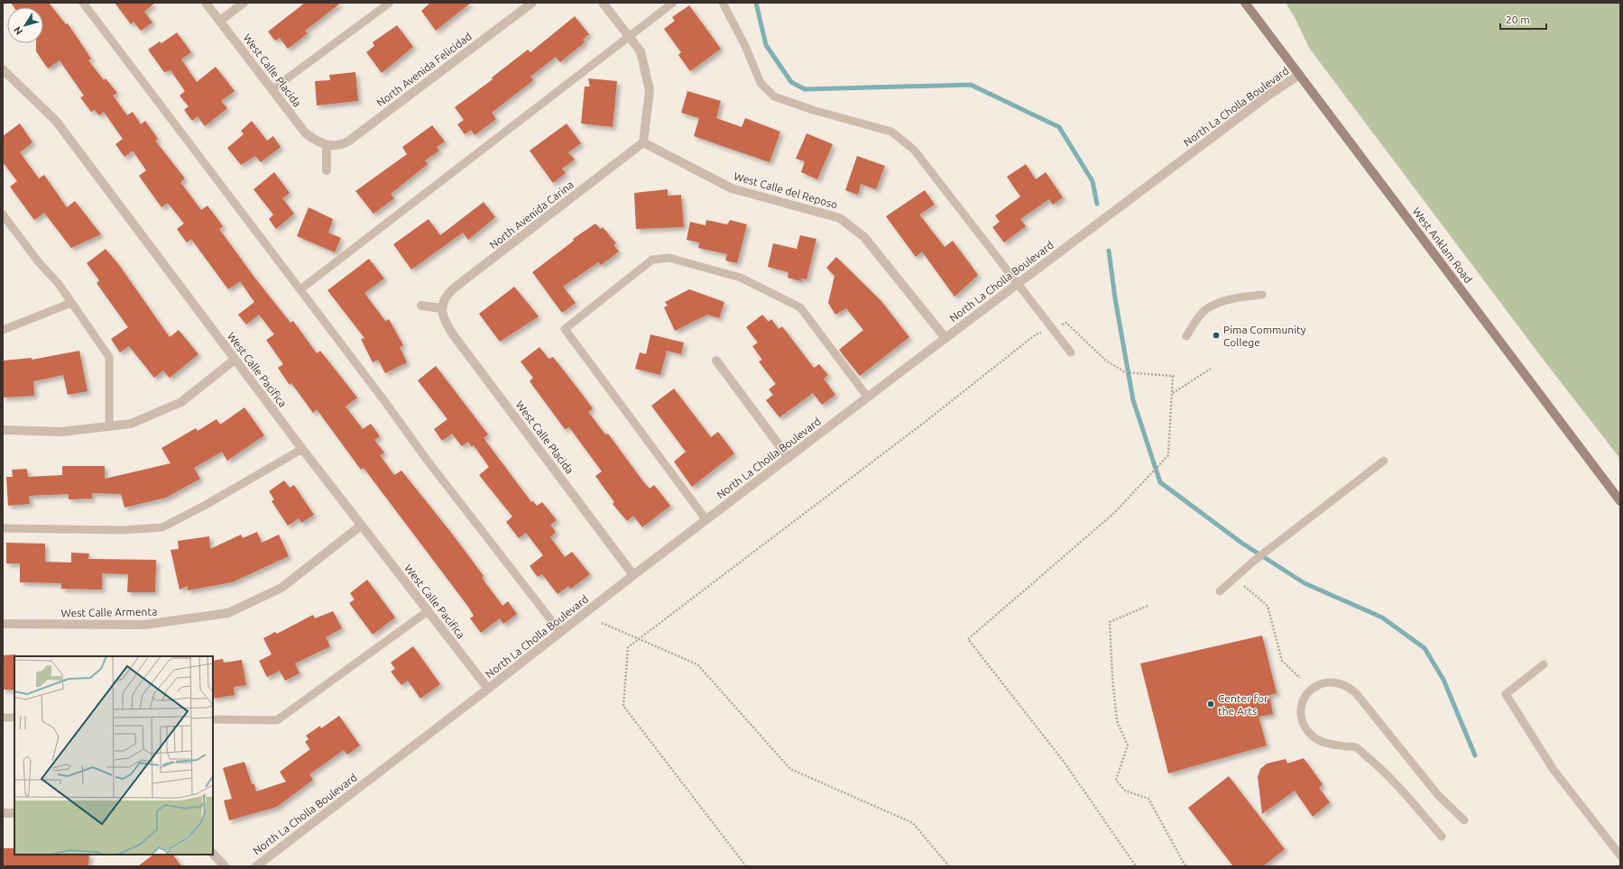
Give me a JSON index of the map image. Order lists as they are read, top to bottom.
{
  "streets": {
    "main road": ["West Anklam Road"],
    "street": [
      "North Avenida Felicidad",
      "West Calle Placida",
      "North La Cholla Boulevard",
      "West Calle del Reposo",
      "North Avenida Carina",
      "West Calle Pacifica",
      "West Calle Armenta"
    ]
  },
  "crossings": [
    ["North Avenida Felicidad", "West Calle Placida"],
    ["West Calle Placida", "North La Cholla Boulevard"],
    ["West Calle Placida", "North Avenida Carina"],
    ["North La Cholla Boulevard", "West Calle del Reposo"],
    ["North La Cholla Boulevard", "West Anklam Road"],
    ["North La Cholla Boulevard", "West Calle Pacifica"],
    ["West Calle del Reposo", "North Avenida Carina"],
    ["West Calle Pacifica", "West Calle Armenta"]
  ],
  "places": ["Pima Community College", "Center for the Arts"],
  "scale_bar": "20 m",
  "north": "bottom left"
}
